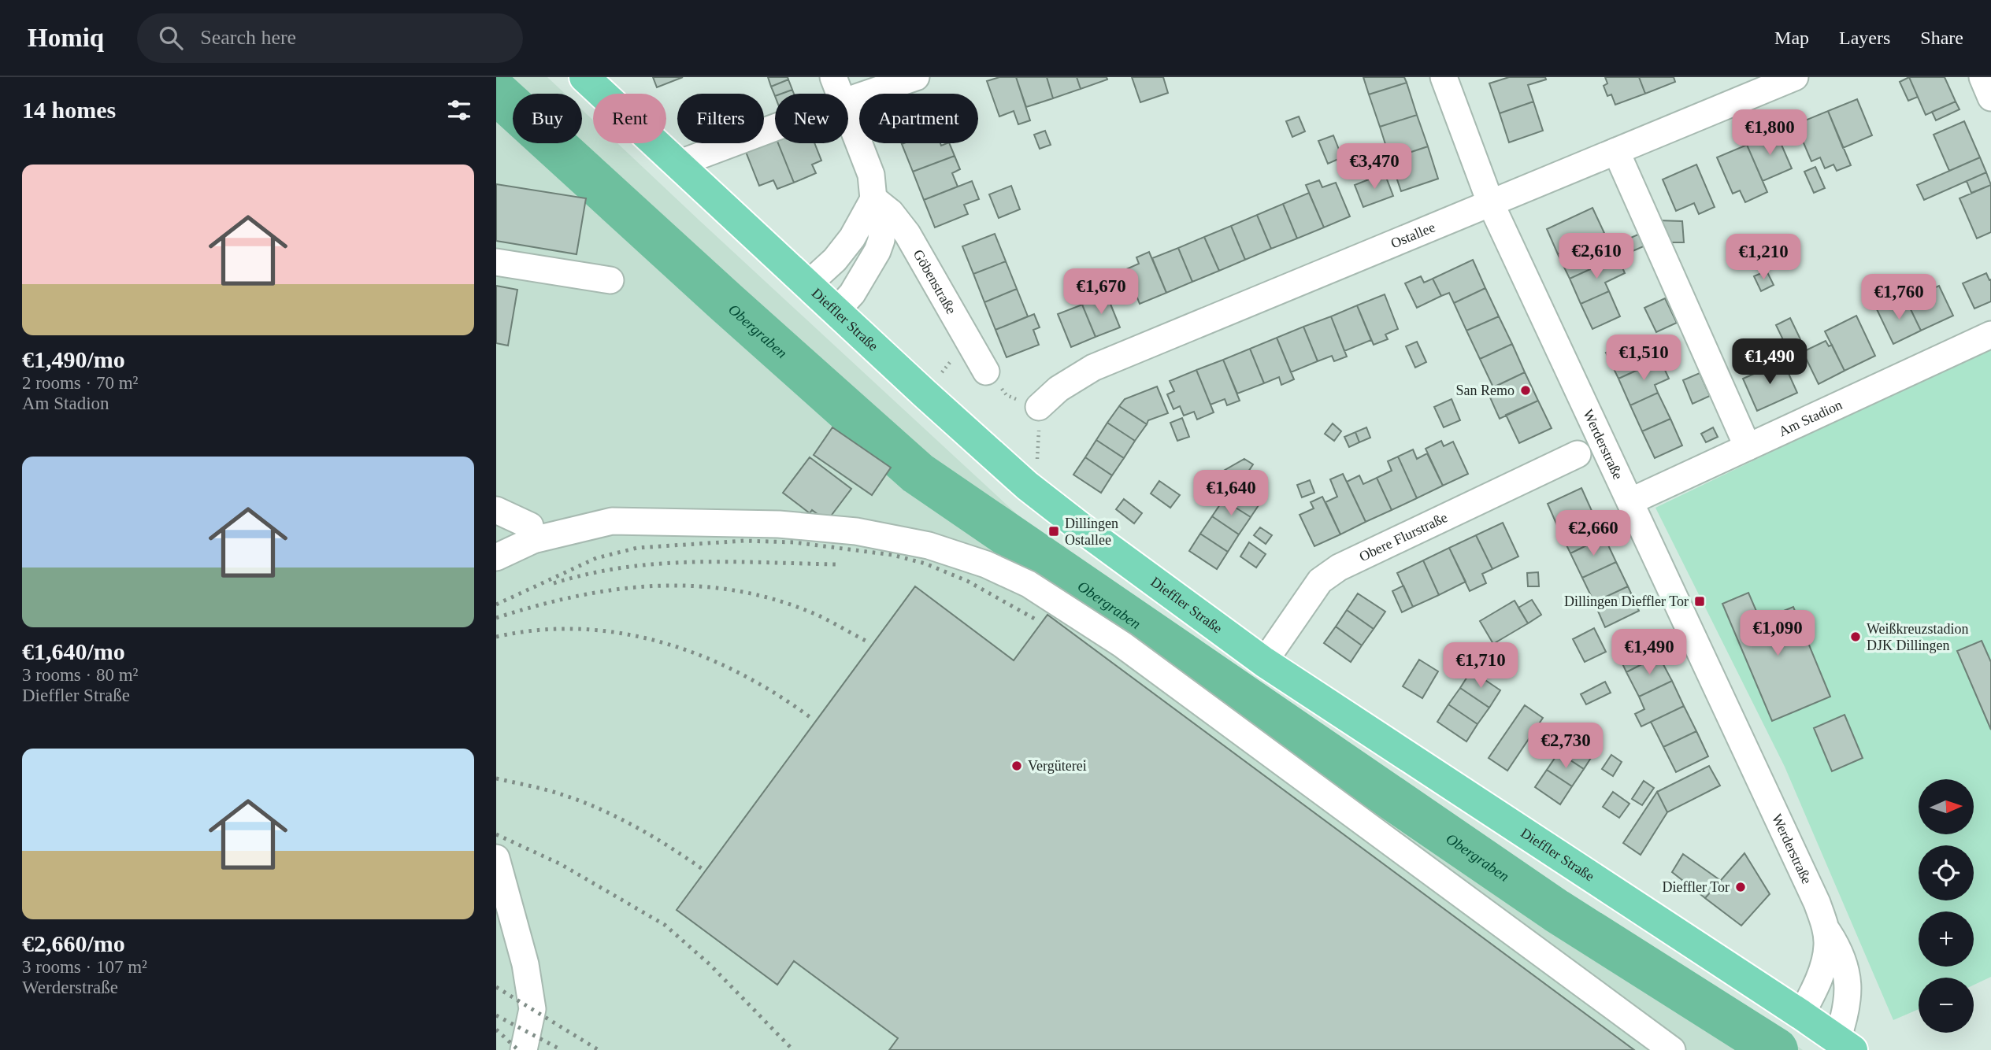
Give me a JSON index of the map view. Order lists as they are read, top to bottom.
{
  "streets": {
    "main road": ["Dieffler Straße"],
    "street": [
      "Ostallee",
      "Göbenstraße",
      "Am Stadion",
      "Werderstraße",
      "Obere Flurstraße"
    ]
  },
  "crossings": [
    ["Ostallee", "Werderstraße"],
    ["Dieffler Straße", "Werderstraße"],
    ["Dieffler Straße", "Obere Flurstraße"],
    ["Am Stadion", "Werderstraße"]
  ],
  "water": ["Obergraben"],
  "places": {
    "other": [
      "San Remo",
      "Weißkreuzstadion DJK Dillingen",
      "Vergüterei",
      "Dieffler Tor"
    ],
    "transit": ["Dillingen Ostallee", "Dillingen Dieffler Tor"]
  },
  "north": "right",
  "page": {
    "header": "Homiq",
    "search": "Search here",
    "nav": ["Map", "Layers", "Share"],
    "heading": "14 homes",
    "chip": [
      "Buy",
      "Rent",
      "Filters",
      "New",
      "Apartment"
    ],
    "price": [
      "€1,800",
      "€3,470",
      "€2,610",
      "€1,210",
      "€1,670",
      "€1,760",
      "€1,510",
      "€1,490",
      "€1,640",
      "€2,660",
      "€1,090",
      "€1,490",
      "€1,710",
      "€2,730"
    ],
    "list": [
      {
        "name": "€1,490/mo",
        "note": "2 rooms · 70 m² · Am Stadion"
      },
      {
        "name": "€1,640/mo",
        "note": "3 rooms · 80 m² · Dieffler Straße"
      },
      {
        "name": "€2,660/mo",
        "note": "3 rooms · 107 m² · Werderstraße"
      }
    ],
    "map_buttons": ["+", "−"]
  }
}
